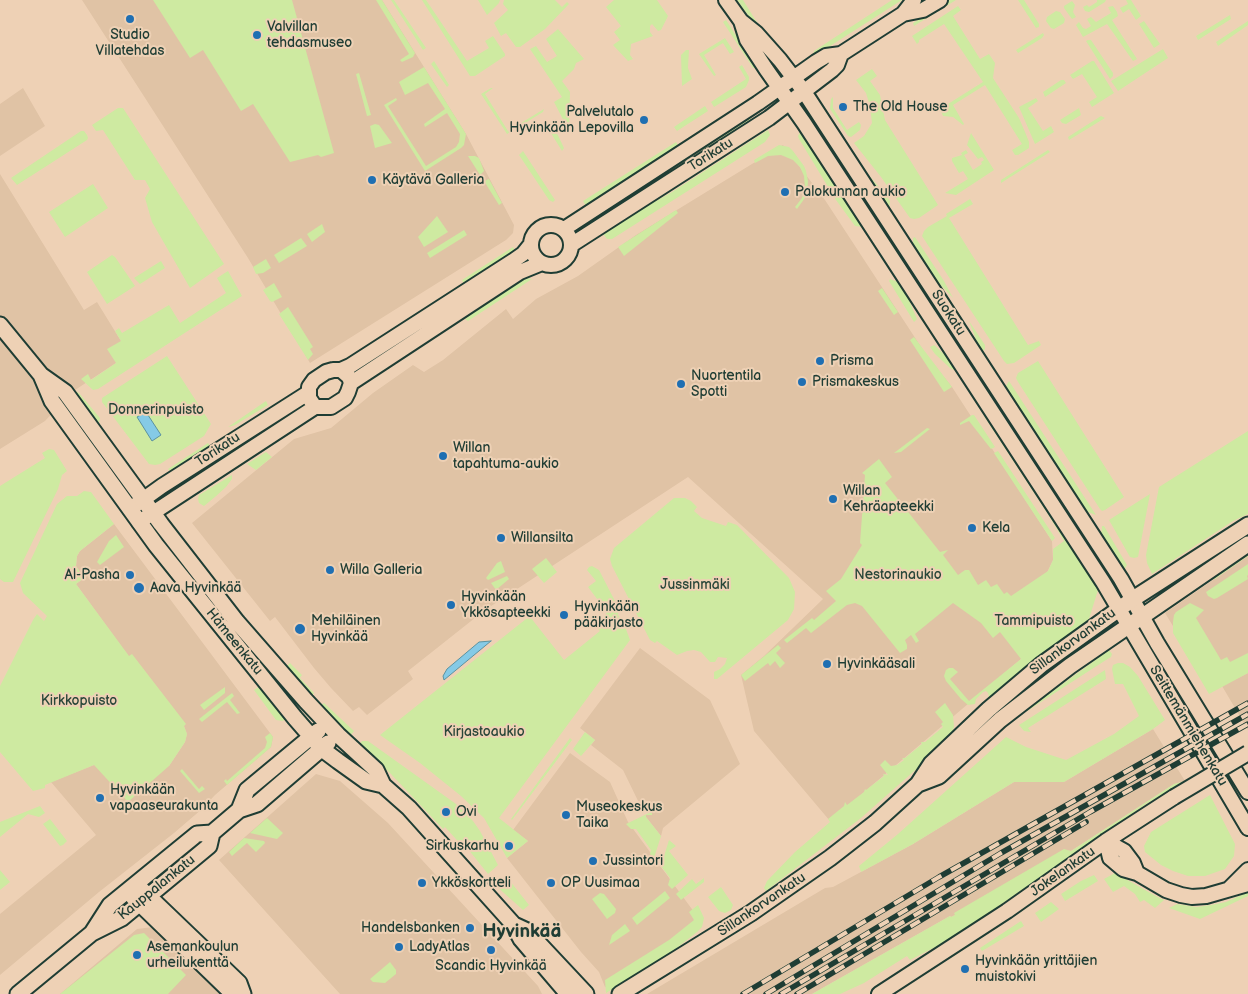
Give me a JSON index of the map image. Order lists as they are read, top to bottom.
{
  "streets": {
    "main road": ["Hämeenkatu", "Sillankorvankatu", "Kauppalankatu"],
    "street": [
      "Torikatu",
      "Suokatu",
      "Seittemänmiehenkatu",
      "Jokelankatu"
    ]
  },
  "crossings": [
    ["Torikatu", "Suokatu"],
    ["Torikatu", "Hämeenkatu"],
    ["Suokatu", "Sillankorvankatu"],
    ["Suokatu", "Seittemänmiehenkatu"],
    ["Hämeenkatu", "Kauppalankatu"],
    ["Sillankorvankatu", "Seittemänmiehenkatu"]
  ],
  "districts": ["Hyvinkää"],
  "parks": [
    "Donnerinpuisto",
    "Nestorinaukio",
    "Jussinmäki",
    "Tammipuisto",
    "Kirkkopuisto",
    "Kirjastoaukio"
  ],
  "places": [
    "Studio Villatehdas",
    "Valvillan tehdasmuseo",
    "The Old House",
    "Palvelutalo Hyvinkään Lepovilla",
    "Käytävä Galleria",
    "Palokunnan aukio",
    "Prisma",
    "Prismakeskus",
    "Nuortentila Spotti",
    "Willan tapahtuma-aukio",
    "Willan Kehräapteekki",
    "Kela",
    "Willansilta",
    "Willa Galleria",
    "Al-Pasha",
    "Aava Hyvinkää",
    "Hyvinkään Ykkösapteekki",
    "Hyvinkään pääkirjasto",
    "Mehiläinen Hyvinkää",
    "Hyvinkääsali",
    "Hyvinkään vapaaseurakunta",
    "Ovi",
    "Museokeskus Taika",
    "Sirkuskarhu",
    "Jussintori",
    "Ykköskortteli",
    "OP Uusimaa",
    "Handelsbanken",
    "LadyAtlas",
    "Scandic Hyvinkää",
    "Asemankoulun urheilukenttä",
    "Hyvinkään yrittäjien muistokivi"
  ]
}
